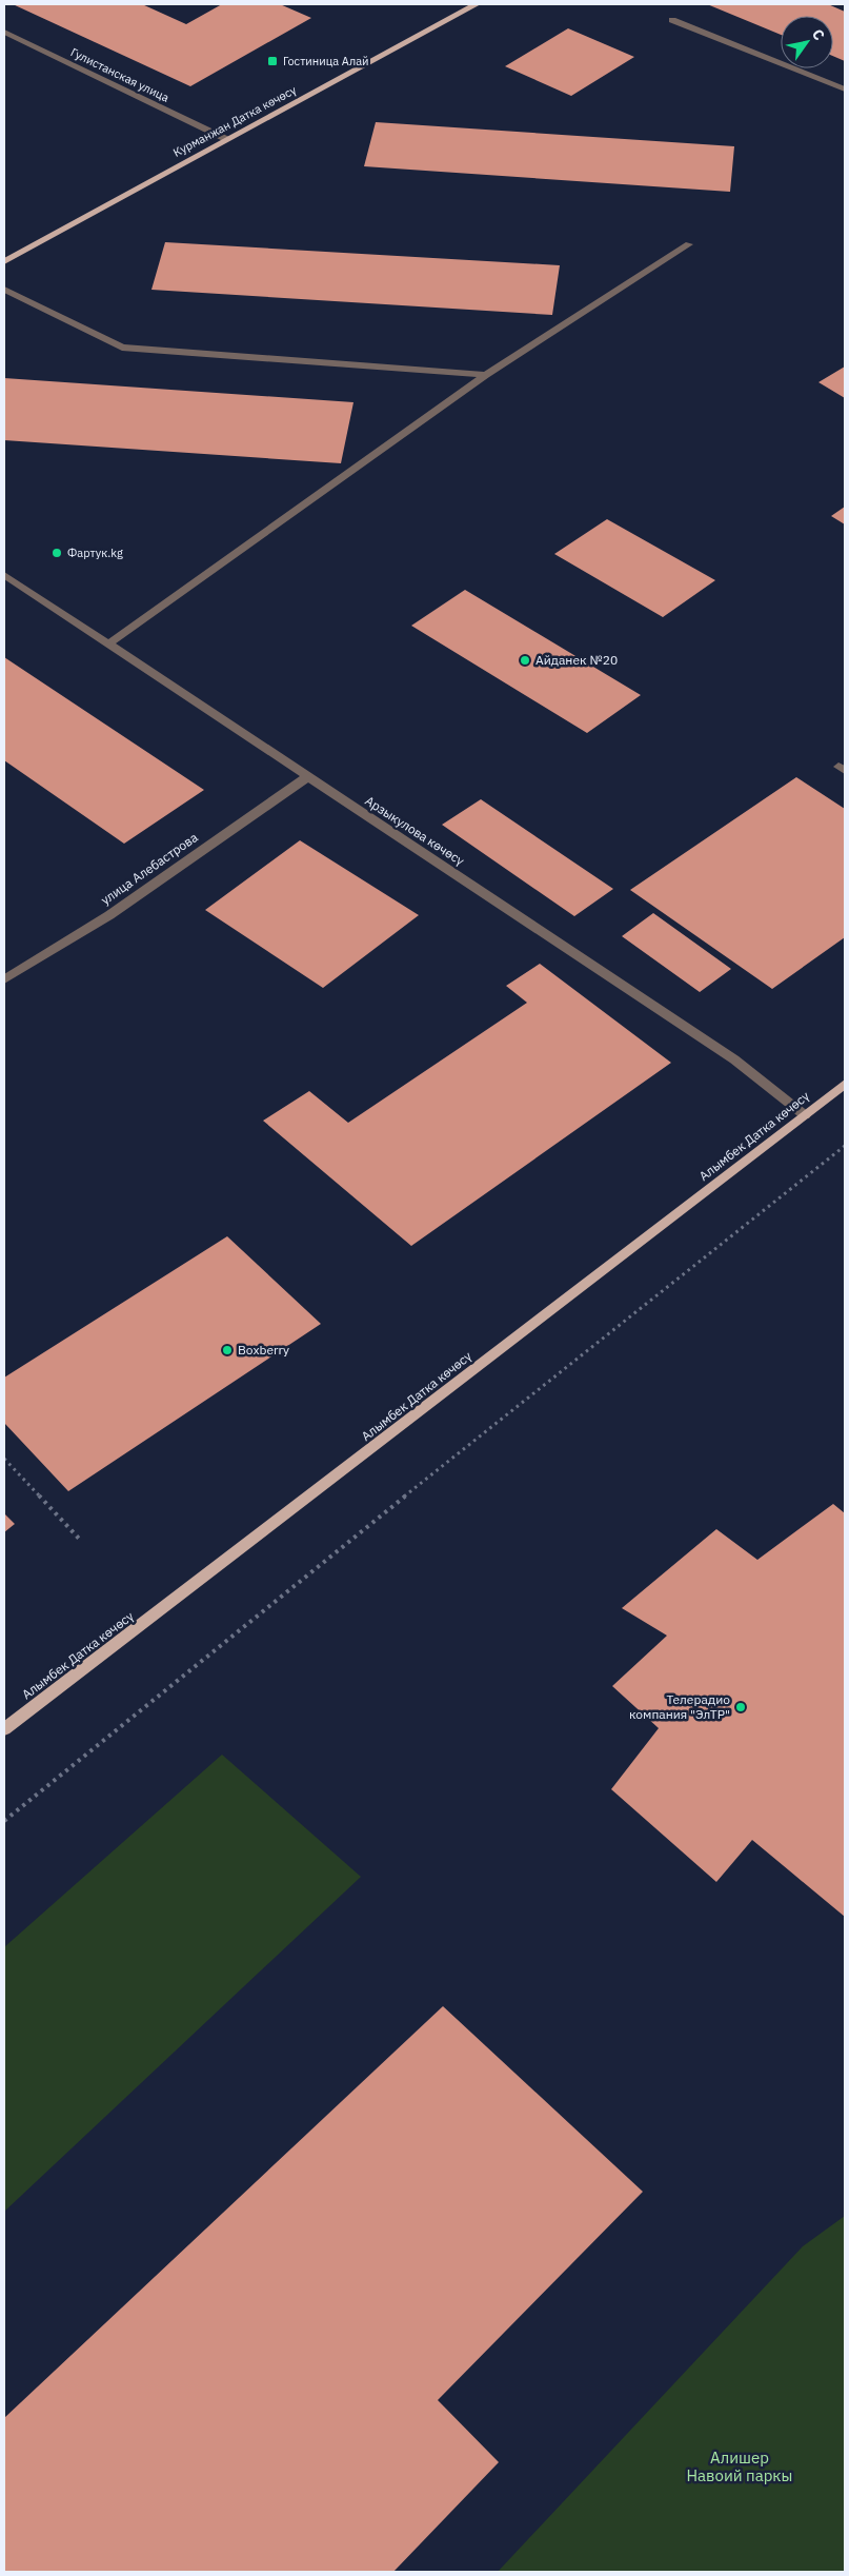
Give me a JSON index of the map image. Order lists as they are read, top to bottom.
{
  "streets": {
    "main road": ["Курманжан Датка көчөсү", "Алымбек Датка көчөсү"],
    "street": ["Гулистанская улица", "Арзыкулова көчөсү", "улица Алебастрова"]
  },
  "crossings": [
    ["Гулистанская улица", "Курманжан Датка көчөсү"],
    ["Арзыкулова көчөсү", "улица Алебастрова"],
    ["Арзыкулова көчөсү", "Алымбек Датка көчөсү"]
  ],
  "parks": ["Алишер Навоий паркы"],
  "places": {
    "transit": ["Гостиница Алай"],
    "other": [
      "Фартук.kg",
      "Айданек №20",
      "Boxberry",
      "Телерадио компания \"ЭлТР\""
    ]
  },
  "north": "top right"
}
